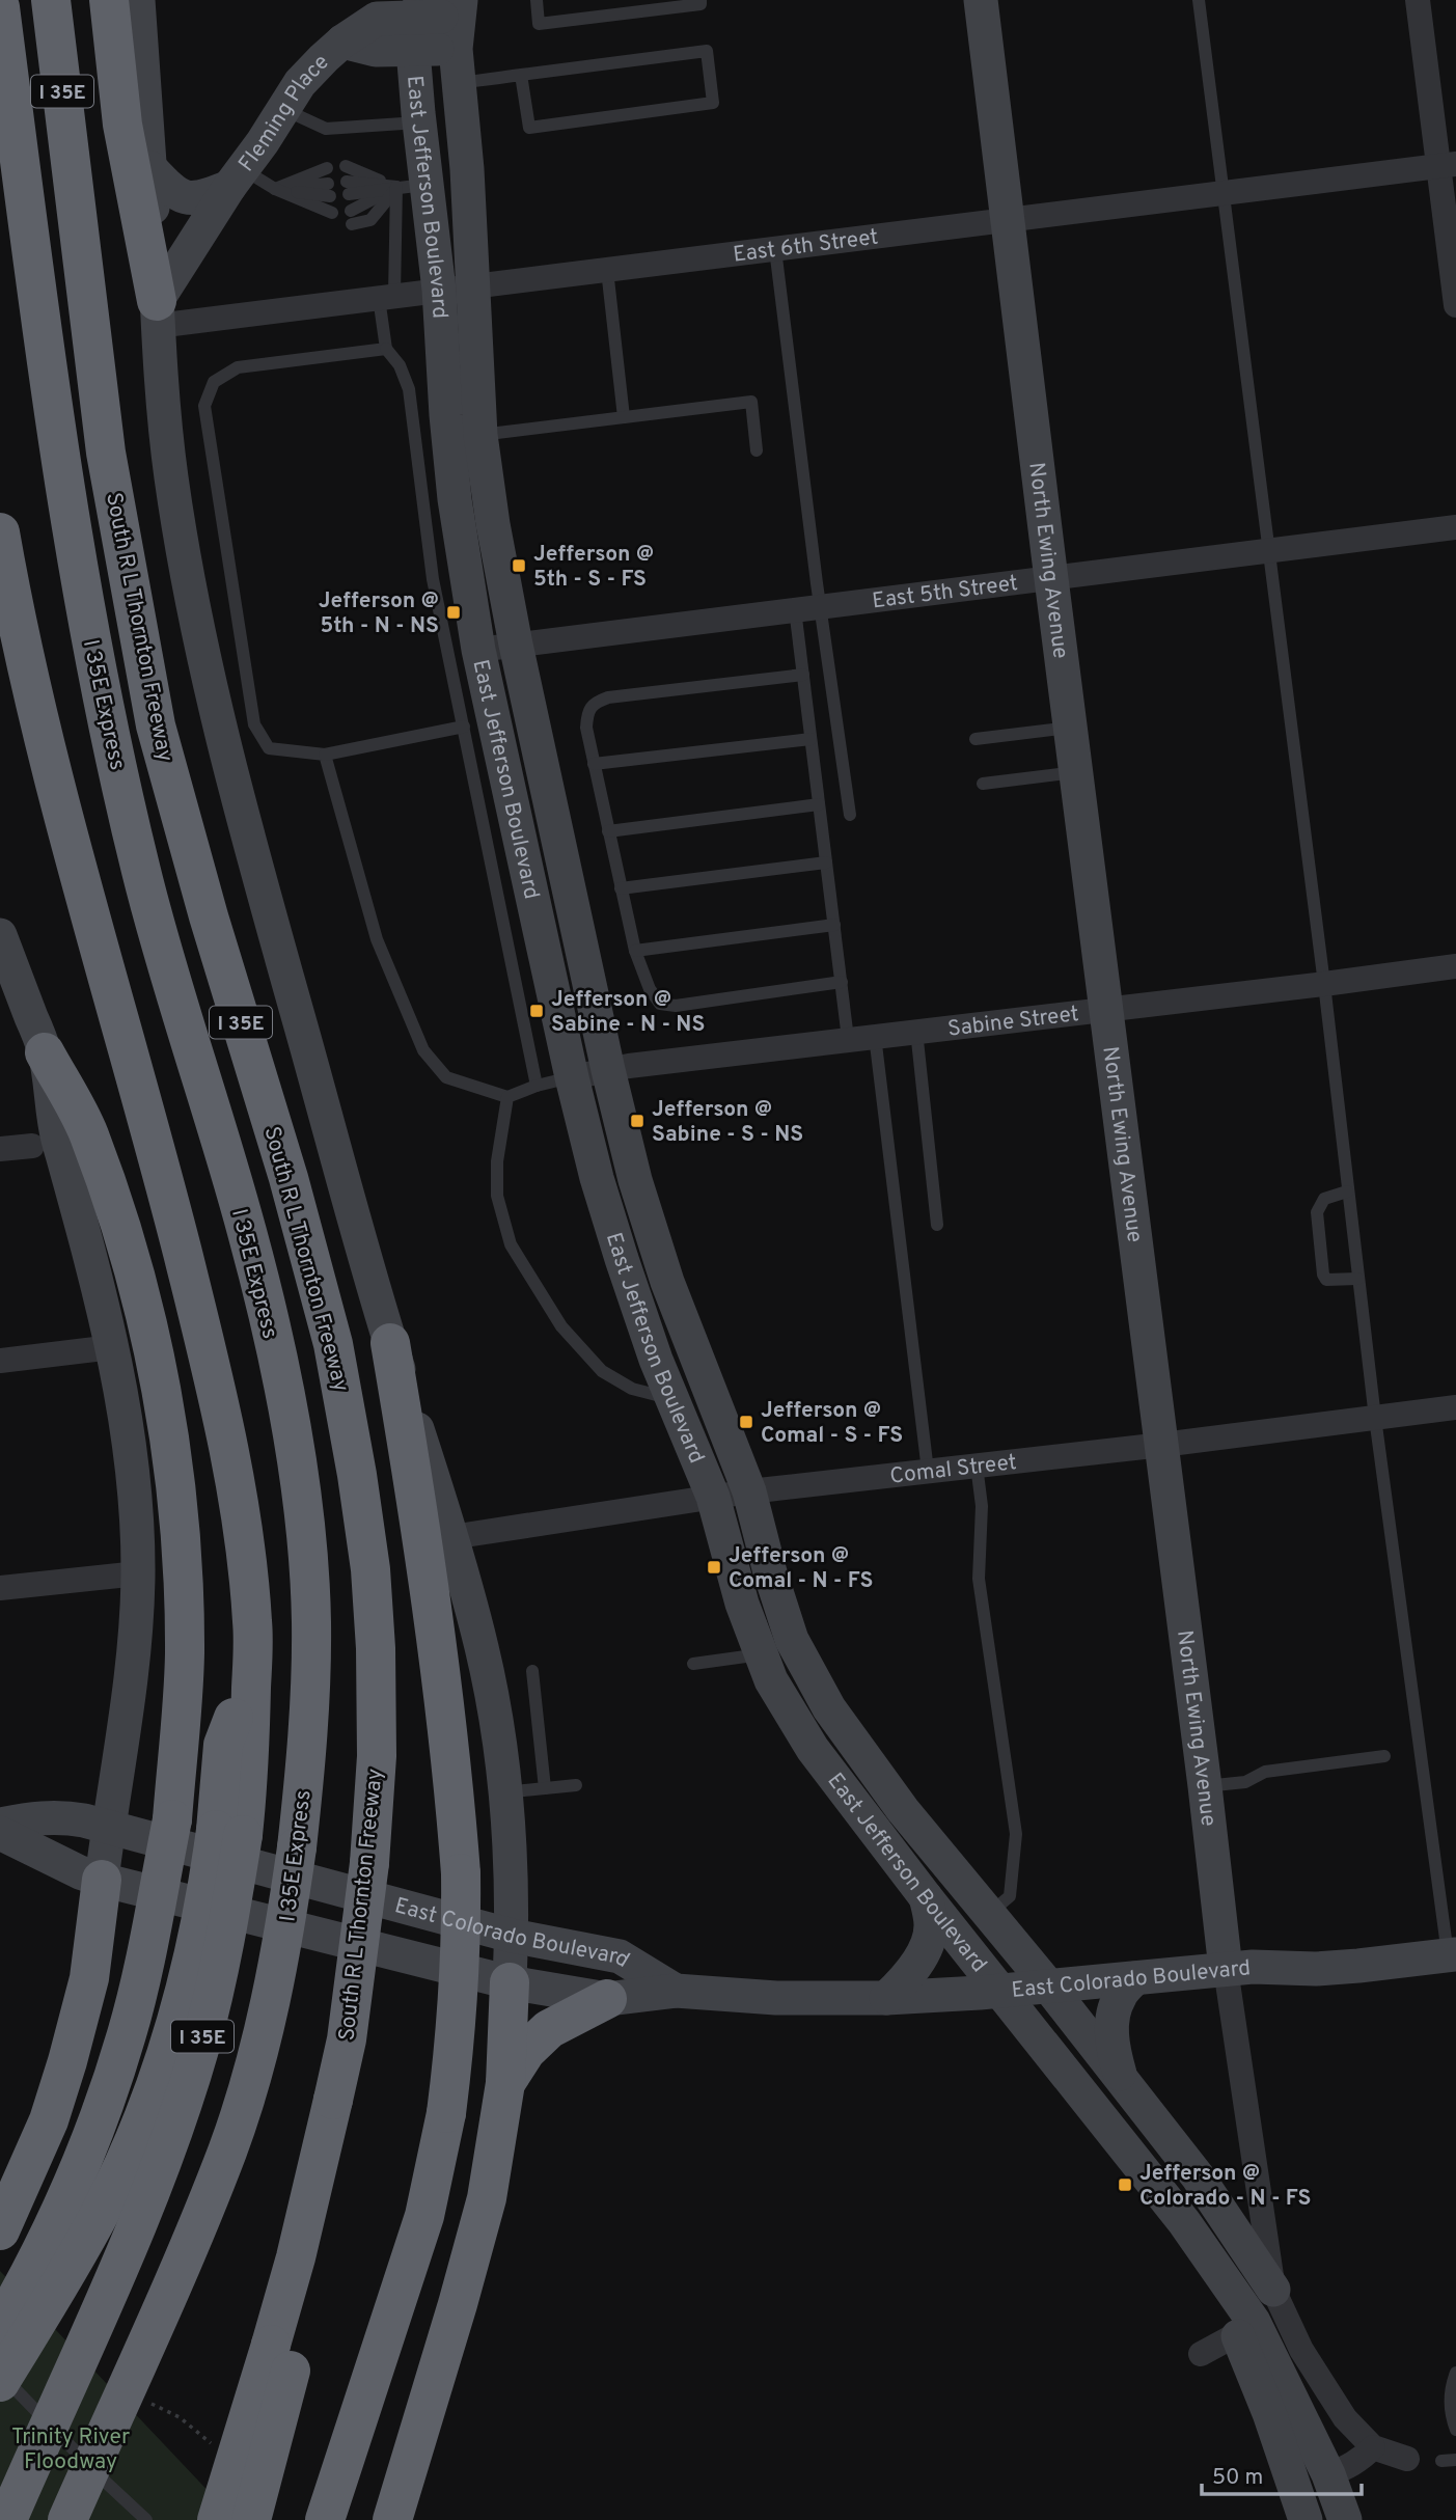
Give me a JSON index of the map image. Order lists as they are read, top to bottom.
{
  "streets": {
    "highway": ["I 35E", "South R L Thornton Freeway", "I 35E Express"],
    "main road": [
      "Fleming Place",
      "East Jefferson Boulevard",
      "North Ewing Avenue",
      "East Colorado Boulevard"
    ],
    "street": [
      "East 6th Street",
      "East 5th Street",
      "Sabine Street",
      "Comal Street"
    ]
  },
  "crossings": [
    ["Fleming Place", "East Jefferson Boulevard"],
    ["Fleming Place", "East 6th Street"],
    ["East Jefferson Boulevard", "East 6th Street"],
    ["East Jefferson Boulevard", "North Ewing Avenue"],
    ["East Jefferson Boulevard", "East 5th Street"],
    ["East Jefferson Boulevard", "Sabine Street"],
    ["East Jefferson Boulevard", "Comal Street"],
    ["East Jefferson Boulevard", "East Colorado Boulevard"],
    ["East 6th Street", "North Ewing Avenue"],
    ["North Ewing Avenue", "East 5th Street"],
    ["North Ewing Avenue", "Sabine Street"],
    ["North Ewing Avenue", "Comal Street"],
    ["North Ewing Avenue", "East Colorado Boulevard"]
  ],
  "parks": ["Trinity River Floodway"],
  "places": {
    "transit": [
      "Jefferson @ 5th - S - FS",
      "Jefferson @ 5th - N - NS",
      "Jefferson @ Sabine - N - NS",
      "Jefferson @ Sabine - S - NS",
      "Jefferson @ Comal - S - FS",
      "Jefferson @ Comal - N - FS",
      "Jefferson @ Colorado - N - FS"
    ]
  },
  "scale_bar": "50 m"
}
